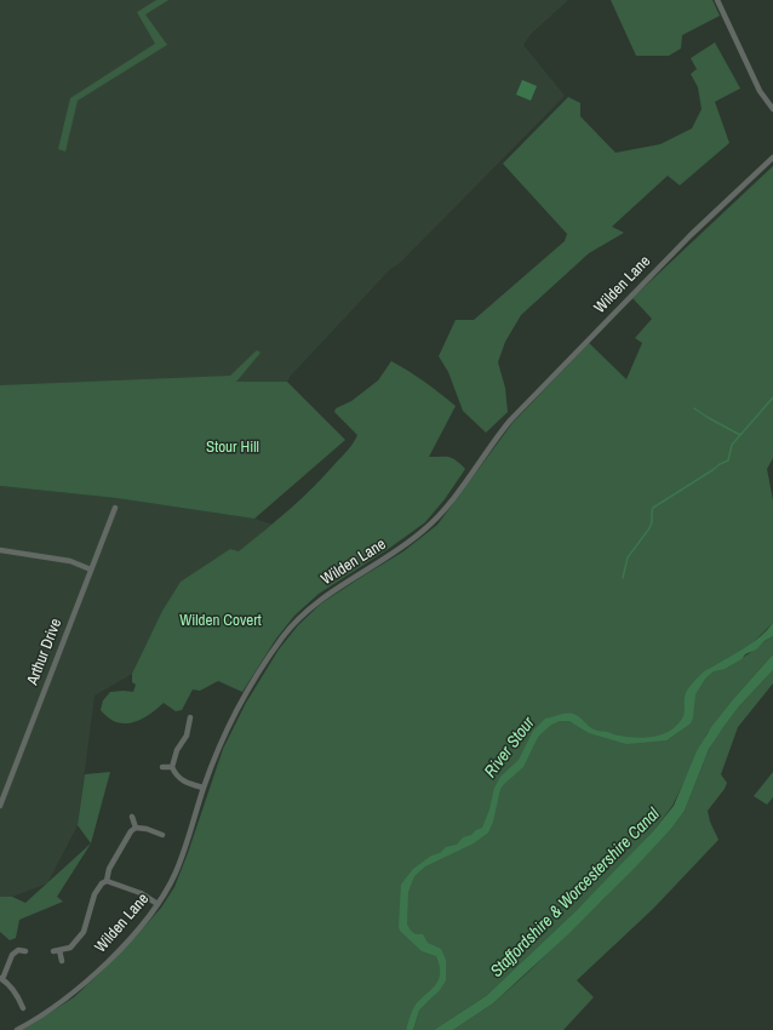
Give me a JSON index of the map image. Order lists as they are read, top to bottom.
{
  "streets": {
    "street": ["Wilden Lane", "Arthur Drive"]
  },
  "water": ["River Stour", "Staffordshire & Worcestershire Canal"],
  "parks": ["Stour Hill", "Wilden Covert"]
}
